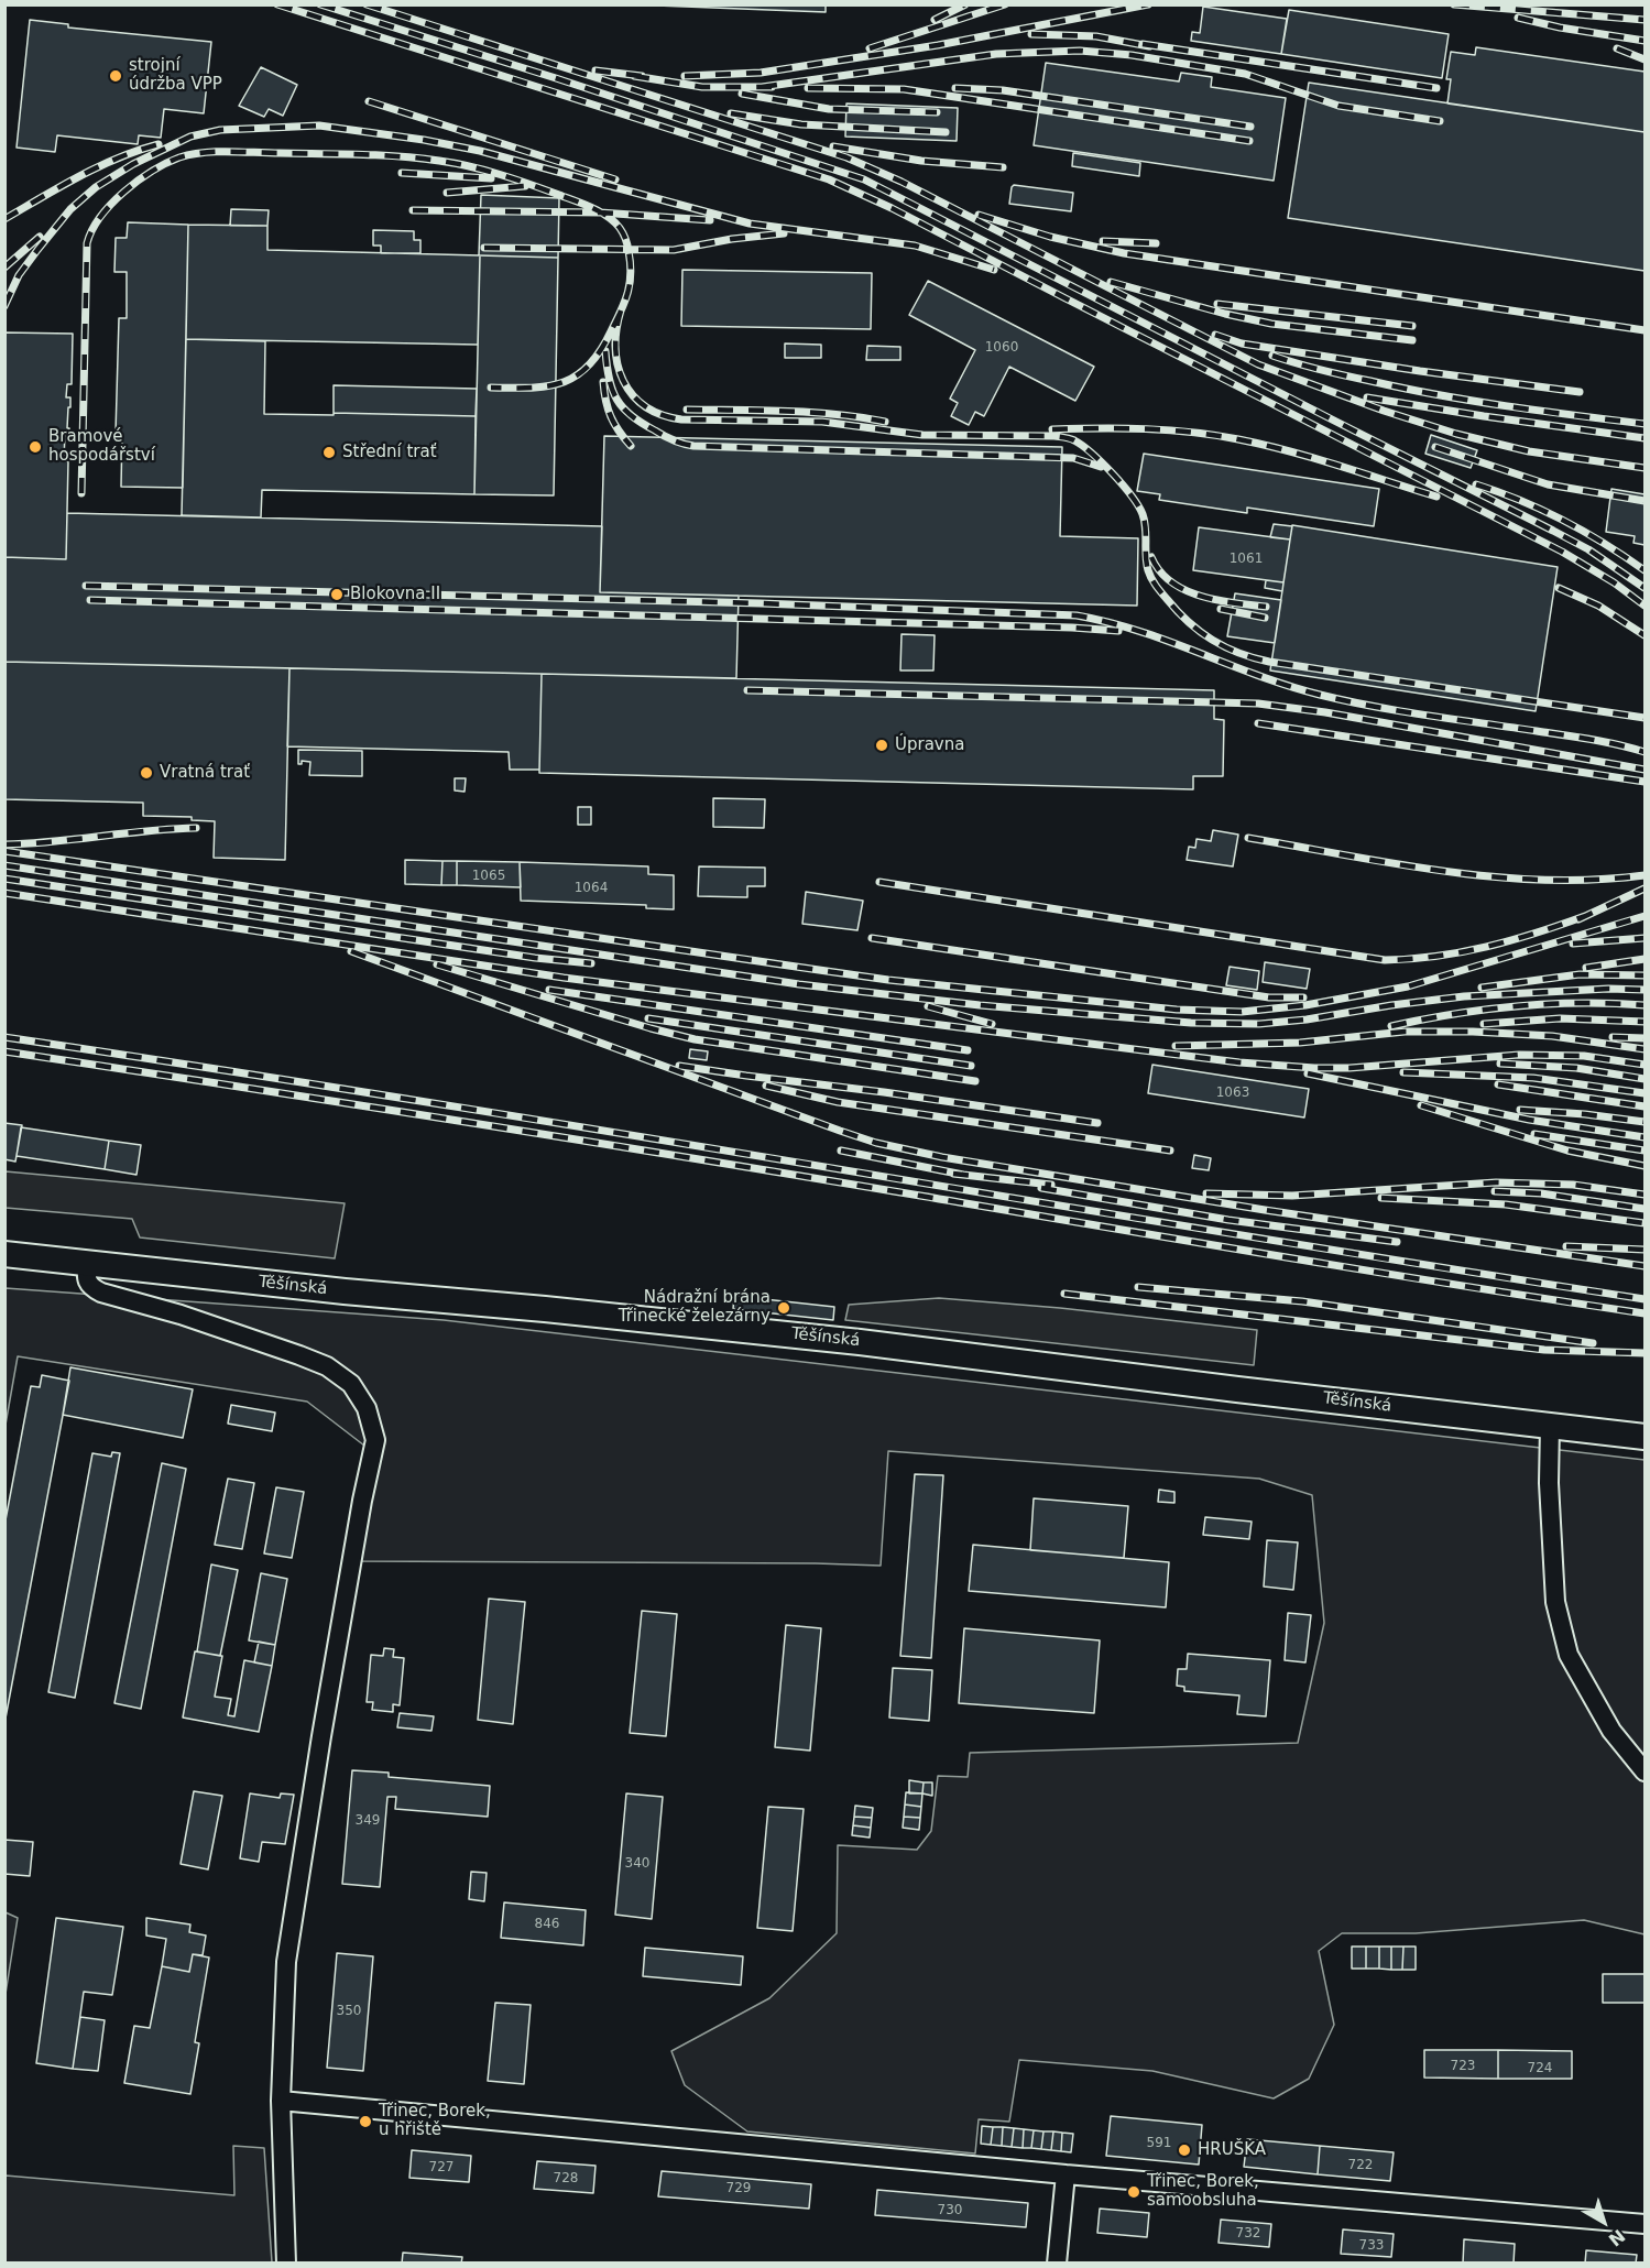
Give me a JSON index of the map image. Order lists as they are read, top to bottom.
{
  "streets": {
    "main road": ["Těšínská"]
  },
  "places": [
    "strojní údržba VPP",
    "Bramové hospodářství",
    "Střední trať",
    "Blokovna II",
    "Úpravna",
    "Vratná trať",
    "Nádražní brána Třinecké železárny",
    "Třinec, Borek, u hřiště",
    "HRUŠKA",
    "Třinec, Borek, samoobsluha"
  ],
  "house_numbers": [
    "1060",
    "1061",
    "1065",
    "1064",
    "1063",
    "349",
    "340",
    "846",
    "350",
    "723",
    "724",
    "591",
    "722",
    "727",
    "728",
    "729",
    "730",
    "732",
    "733"
  ],
  "north": "bottom right"
}
